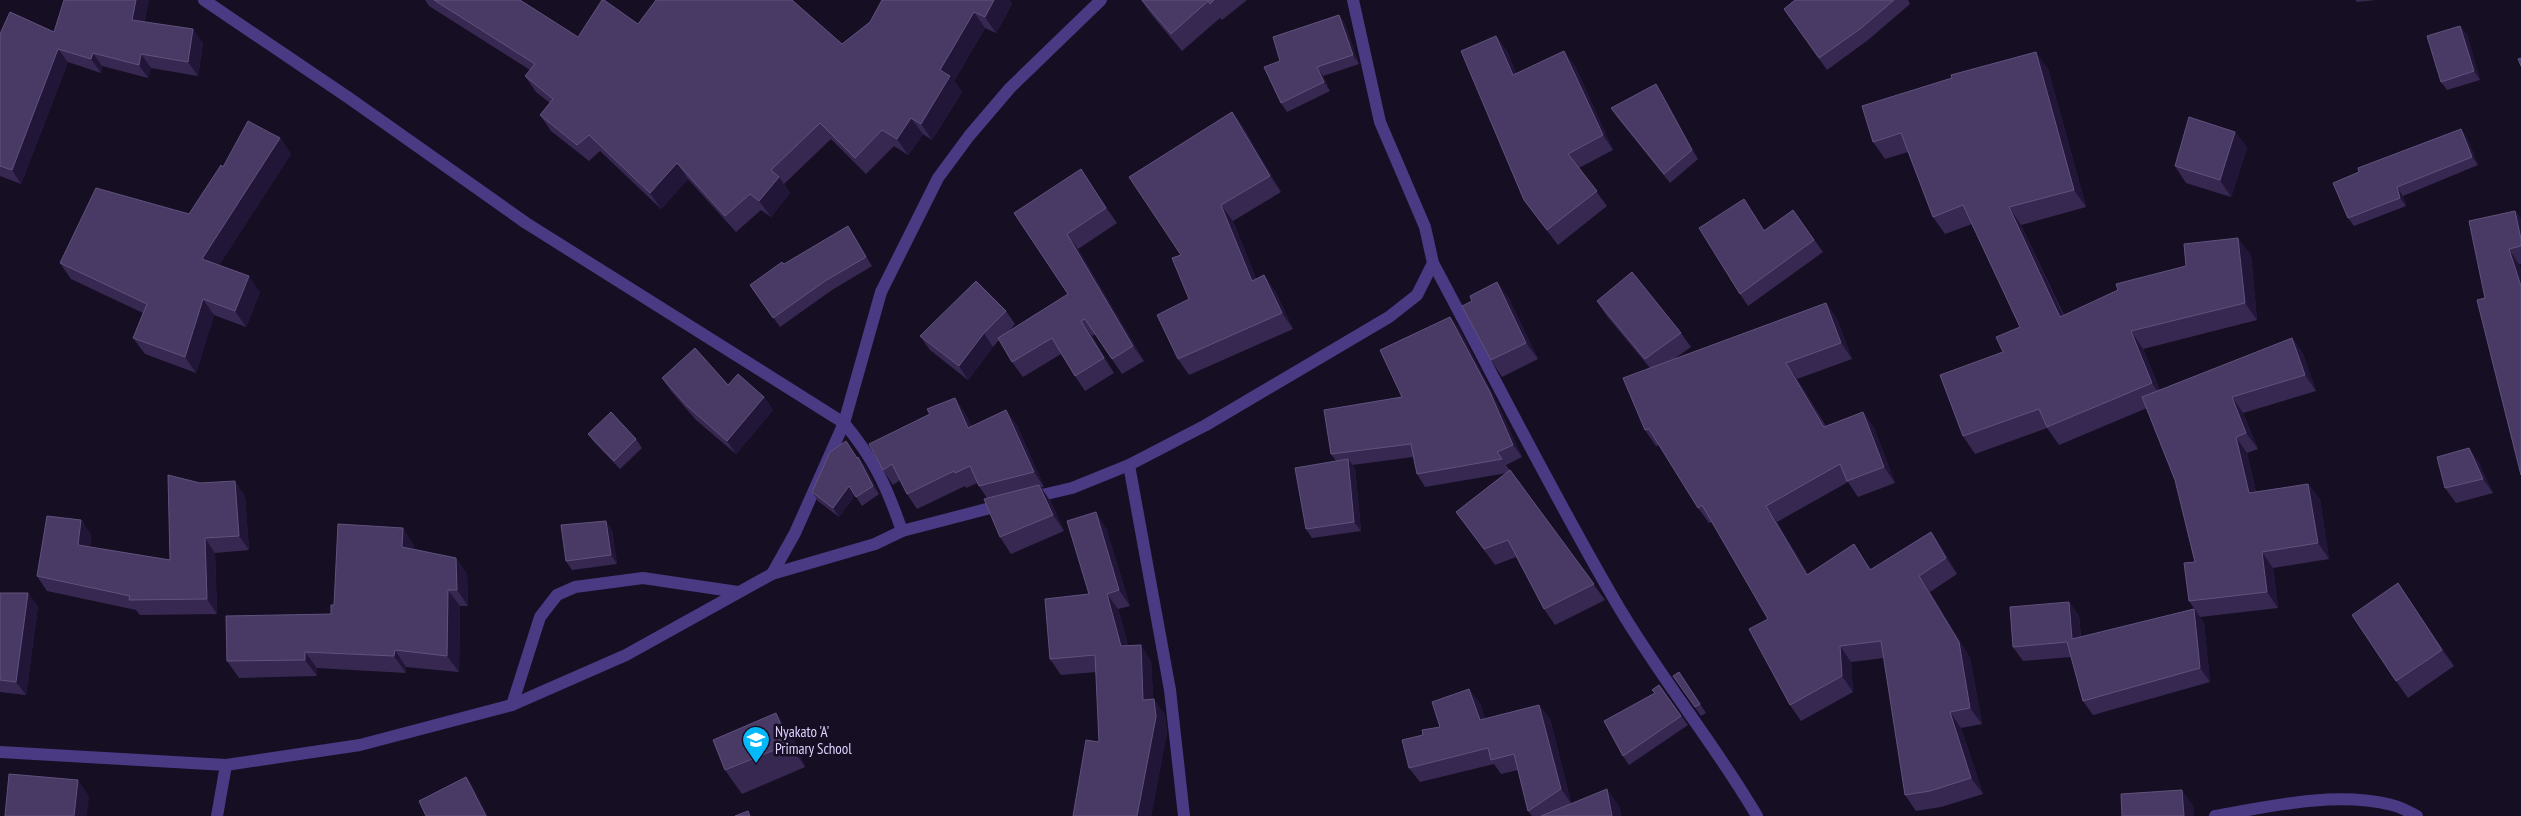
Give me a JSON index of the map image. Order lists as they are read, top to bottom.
{
  "places": {
    "school or university": ["Nyakato 'A' Primary School"]
  }
}
